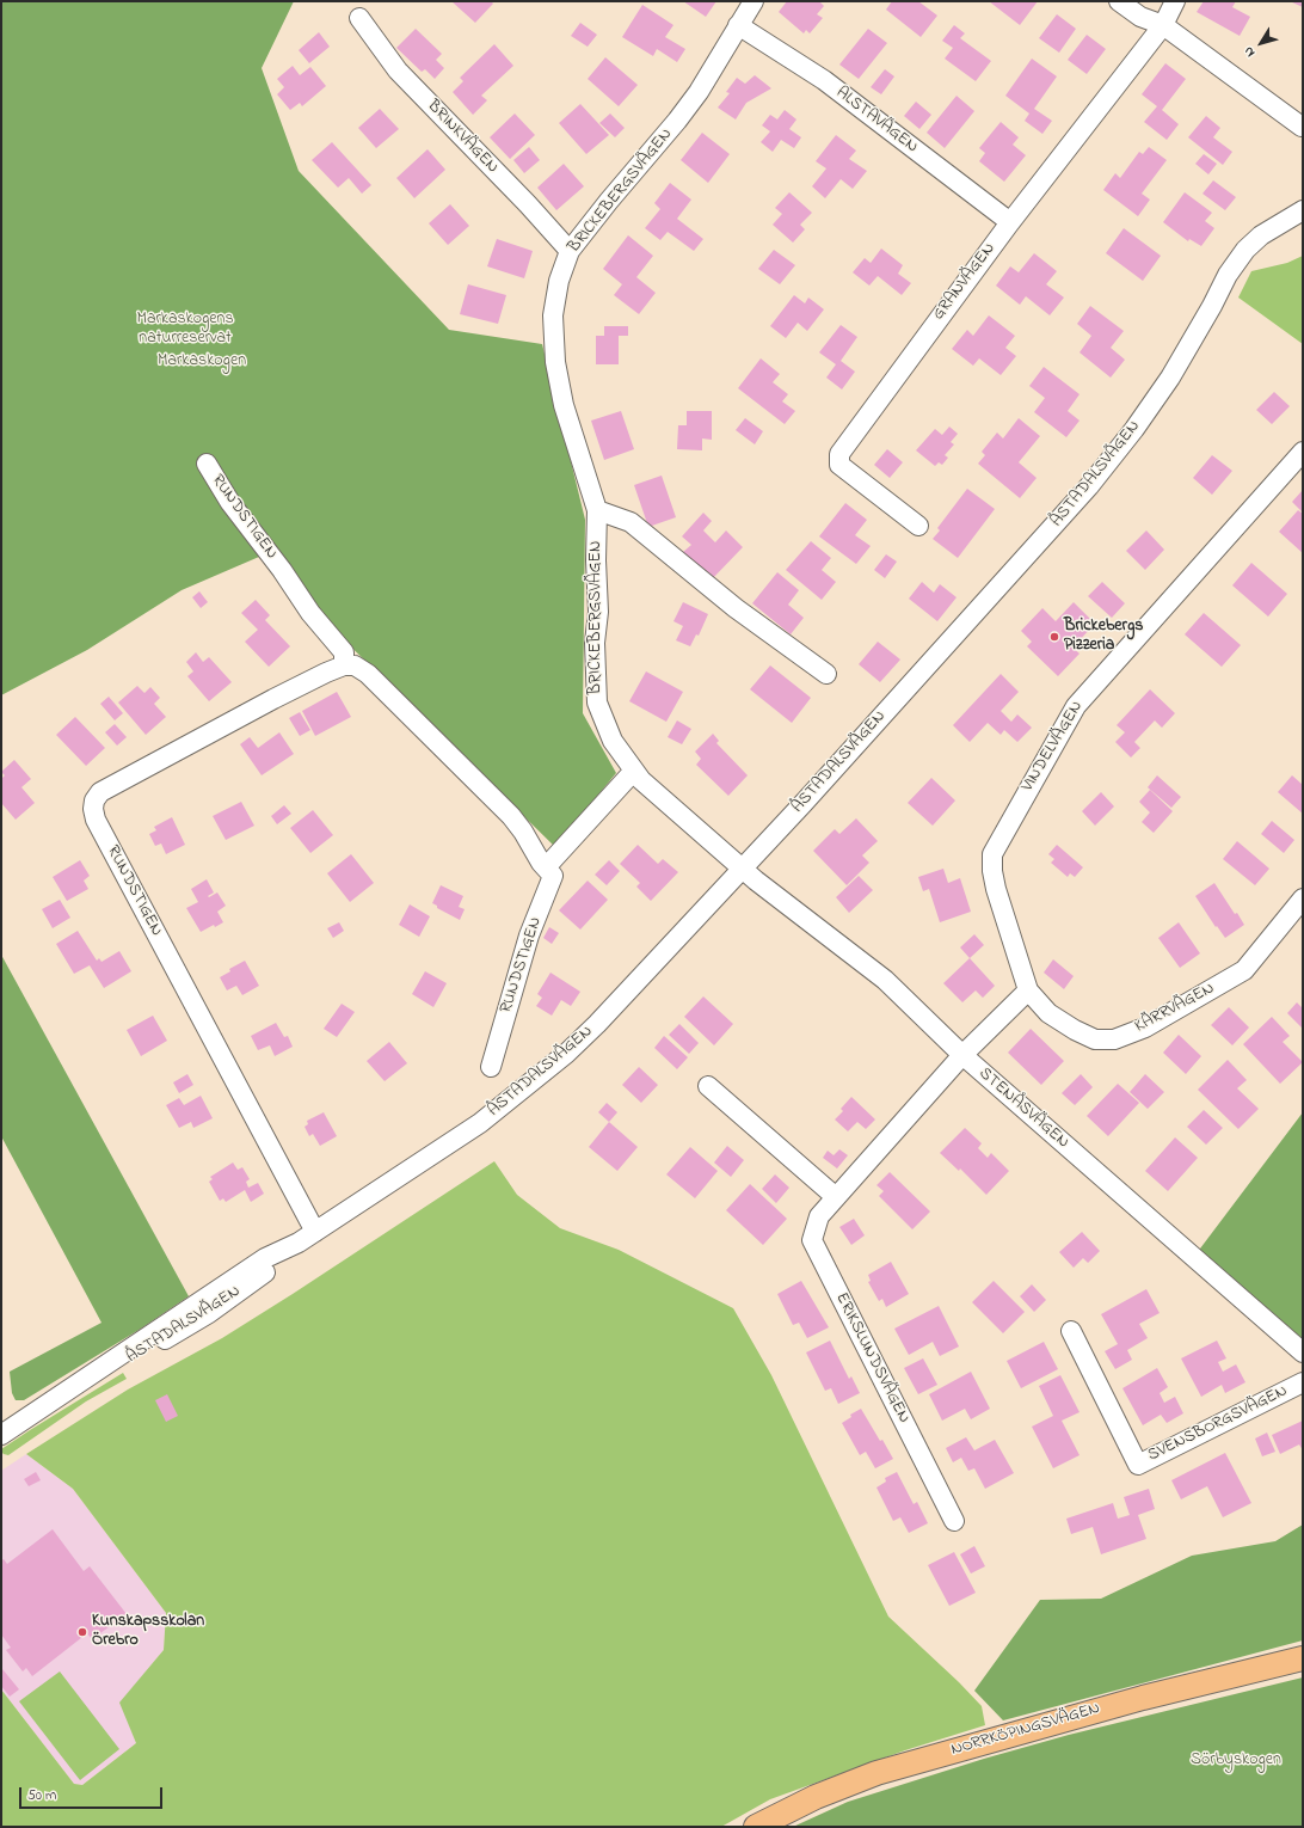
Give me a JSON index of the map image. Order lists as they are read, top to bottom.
{
  "streets": {
    "main road": ["NORRKÖPINGSVÄGEN"],
    "street": [
      "ALSTAVÄGEN",
      "BRINKVÄGEN",
      "BRICKEBERGSVÄGEN",
      "GRANVÄGEN",
      "ÅSTADALSVÄGEN",
      "RUNDSTIGEN",
      "VINDELVÄGEN",
      "KÄRRVÄGEN",
      "STENÅSVÄGEN",
      "ERIKSLUNDSVÄGEN",
      "SVENSBORGSVÄGEN"
    ]
  },
  "crossings": [
    ["ALSTAVÄGEN", "BRICKEBERGSVÄGEN"],
    ["ALSTAVÄGEN", "GRANVÄGEN"],
    ["BRINKVÄGEN", "BRICKEBERGSVÄGEN"],
    ["BRICKEBERGSVÄGEN", "ÅSTADALSVÄGEN"],
    ["BRICKEBERGSVÄGEN", "STENÅSVÄGEN"],
    ["ÅSTADALSVÄGEN", "RUNDSTIGEN"],
    ["ÅSTADALSVÄGEN", "STENÅSVÄGEN"],
    ["VINDELVÄGEN", "KÄRRVÄGEN"],
    ["STENÅSVÄGEN", "ERIKSLUNDSVÄGEN"]
  ],
  "parks": ["Markaskogens naturreservat", "Markaskogen", "Sörbyskogen"],
  "places": ["Brickebergs Pizzeria", "Kunskapsskolan Örebro"],
  "scale_bar": "50 m",
  "north": "bottom left"
}
